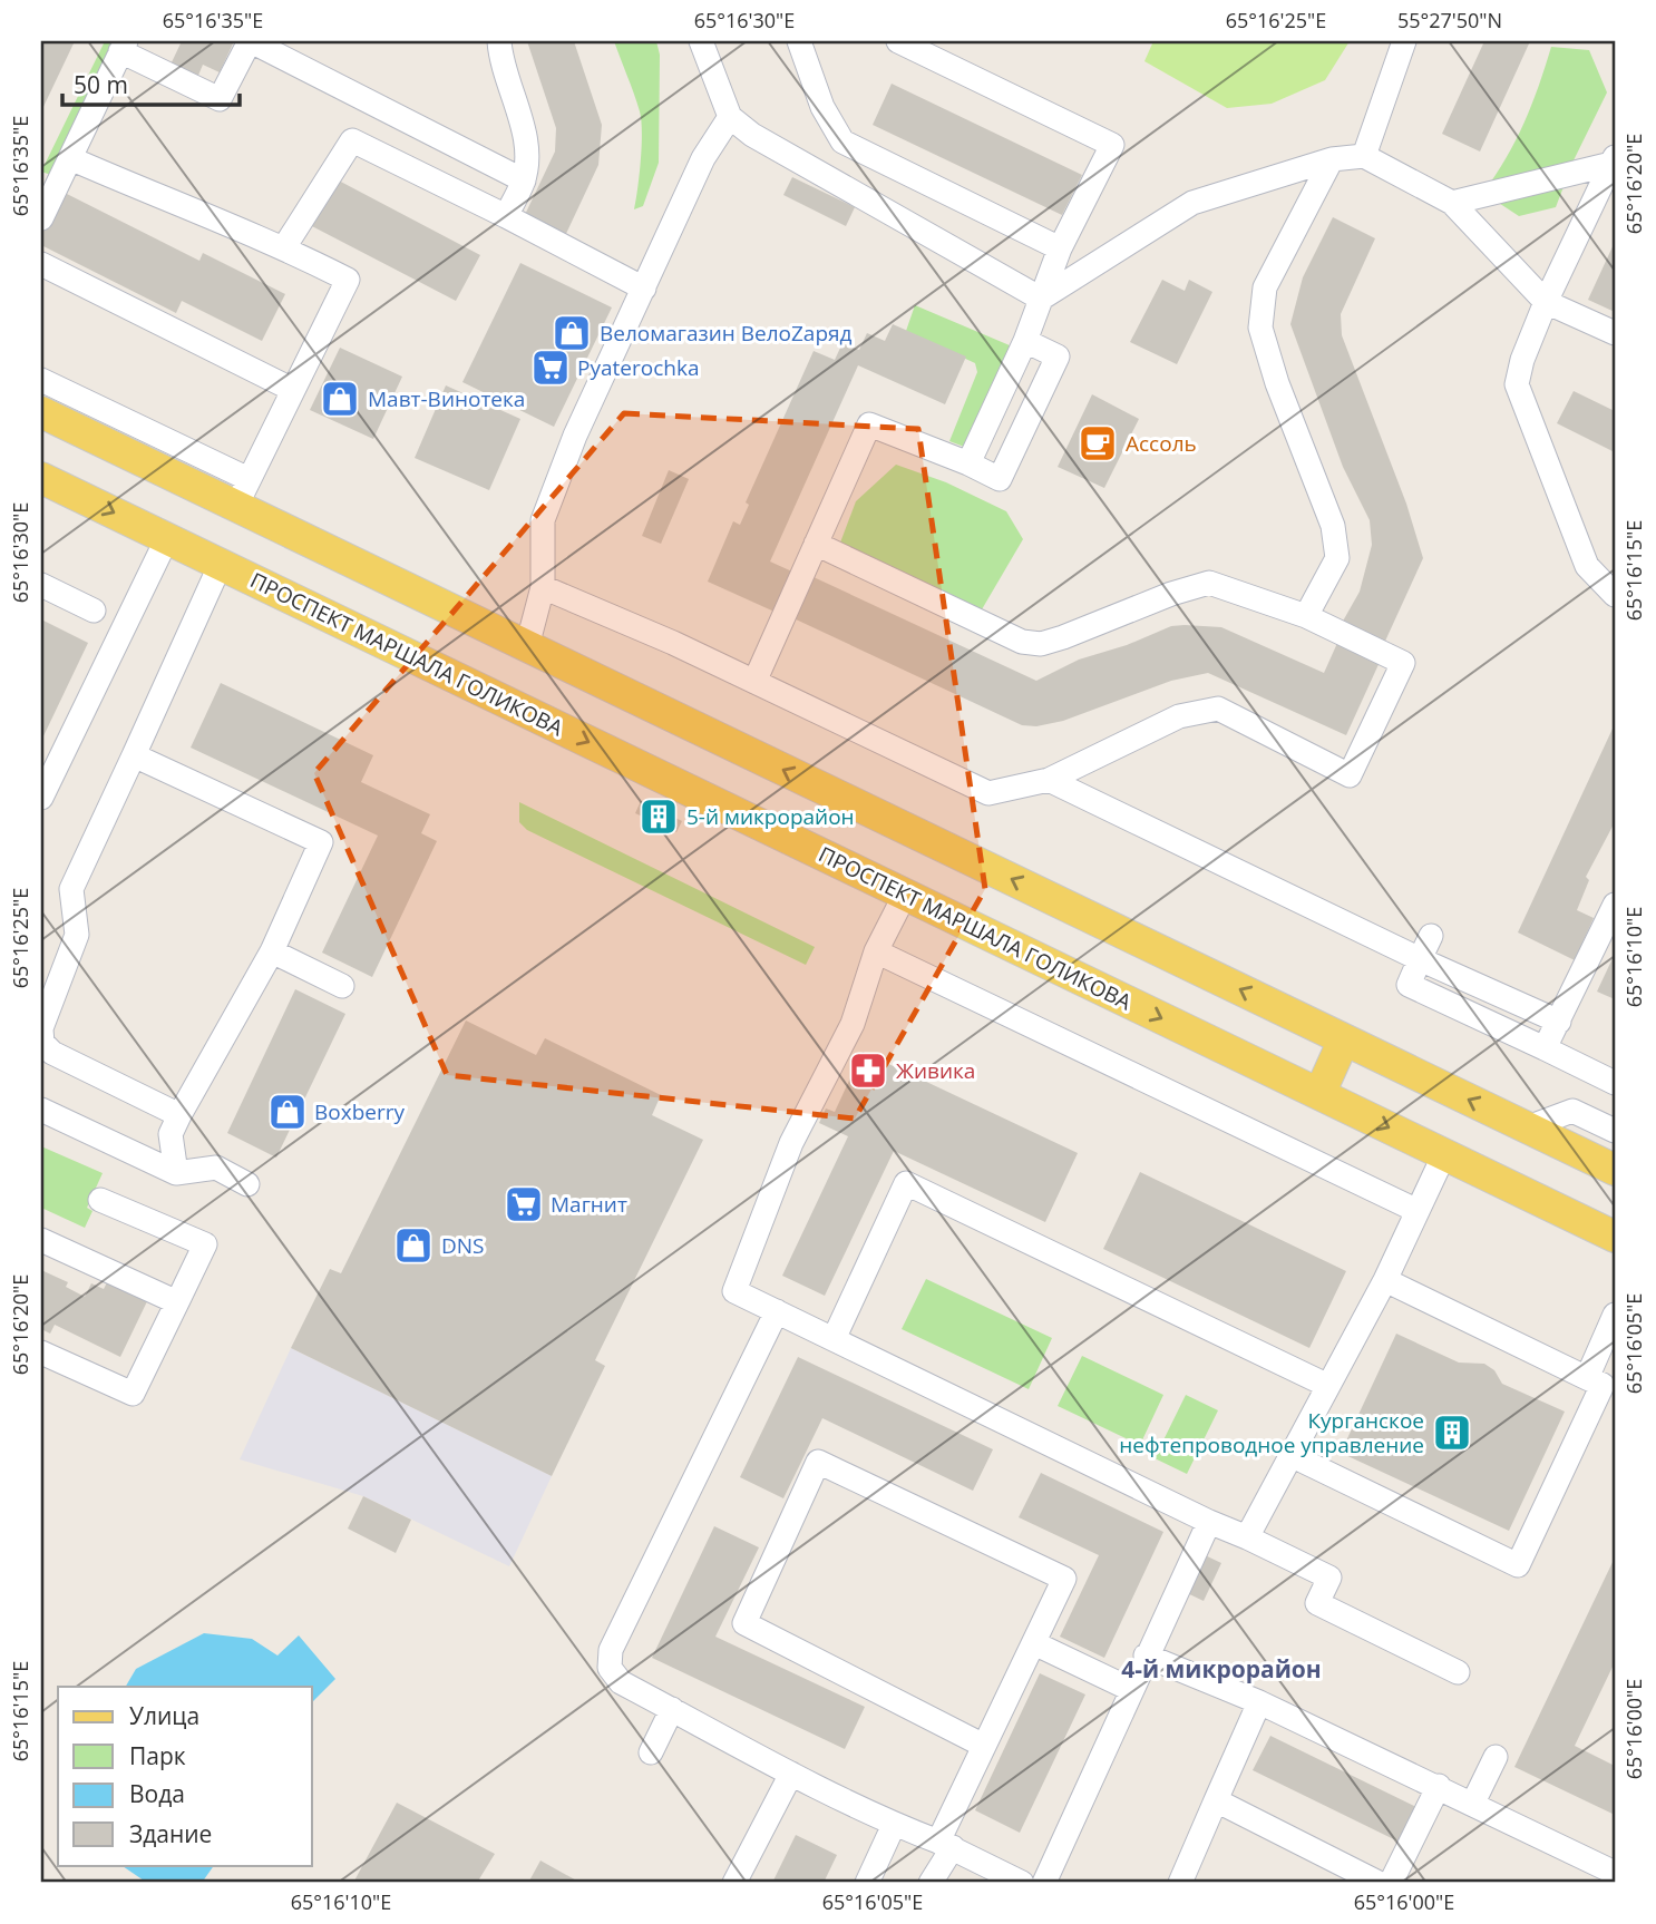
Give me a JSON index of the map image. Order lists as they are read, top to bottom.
{
  "streets": {
    "main road": ["ПРОСПЕКТ МАРШАЛА ГОЛИКОВА"]
  },
  "districts": ["4-й микрорайон"],
  "places": {
    "shop": [
      "Веломагазин ВелоZаряд",
      "Мавт-Винотека",
      "Boxberry",
      "DNS"
    ],
    "supermarket": ["Pyaterochka", "Магнит"],
    "cafe": ["Ассоль"],
    "building": ["5-й микрорайон", "Курганское нефтепроводное управление"],
    "pharmacy": ["Живика"]
  },
  "legend": [
    "Улица",
    "Парк",
    "Вода",
    "Здание"
  ],
  "scale_bar": "50 m",
  "coordinates": [
    "65°16'35\"E",
    "65°16'30\"E",
    "65°16'25\"E",
    "55°27'50\"N",
    "65°16'20\"E",
    "65°16'15\"E",
    "65°16'10\"E",
    "65°16'05\"E",
    "65°16'00\"E"
  ]
}
